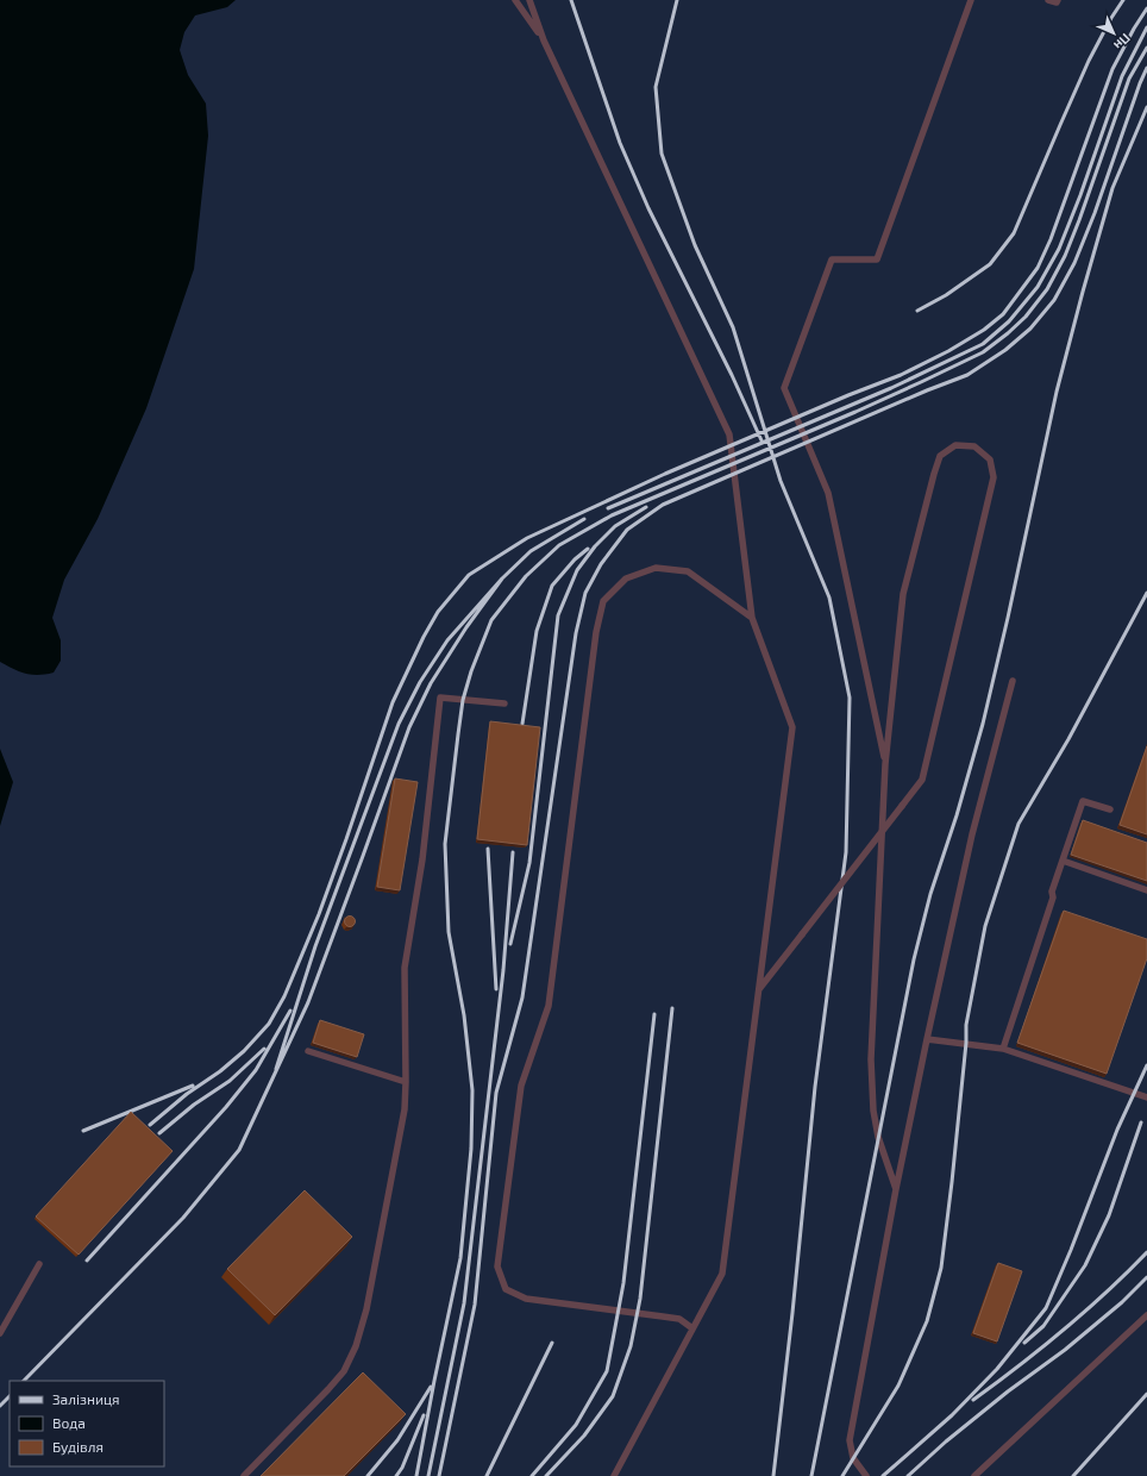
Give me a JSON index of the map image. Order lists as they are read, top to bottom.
{
  "legend": ["Залізниця", "Вода", "Будівля"],
  "north": "bottom right"
}
